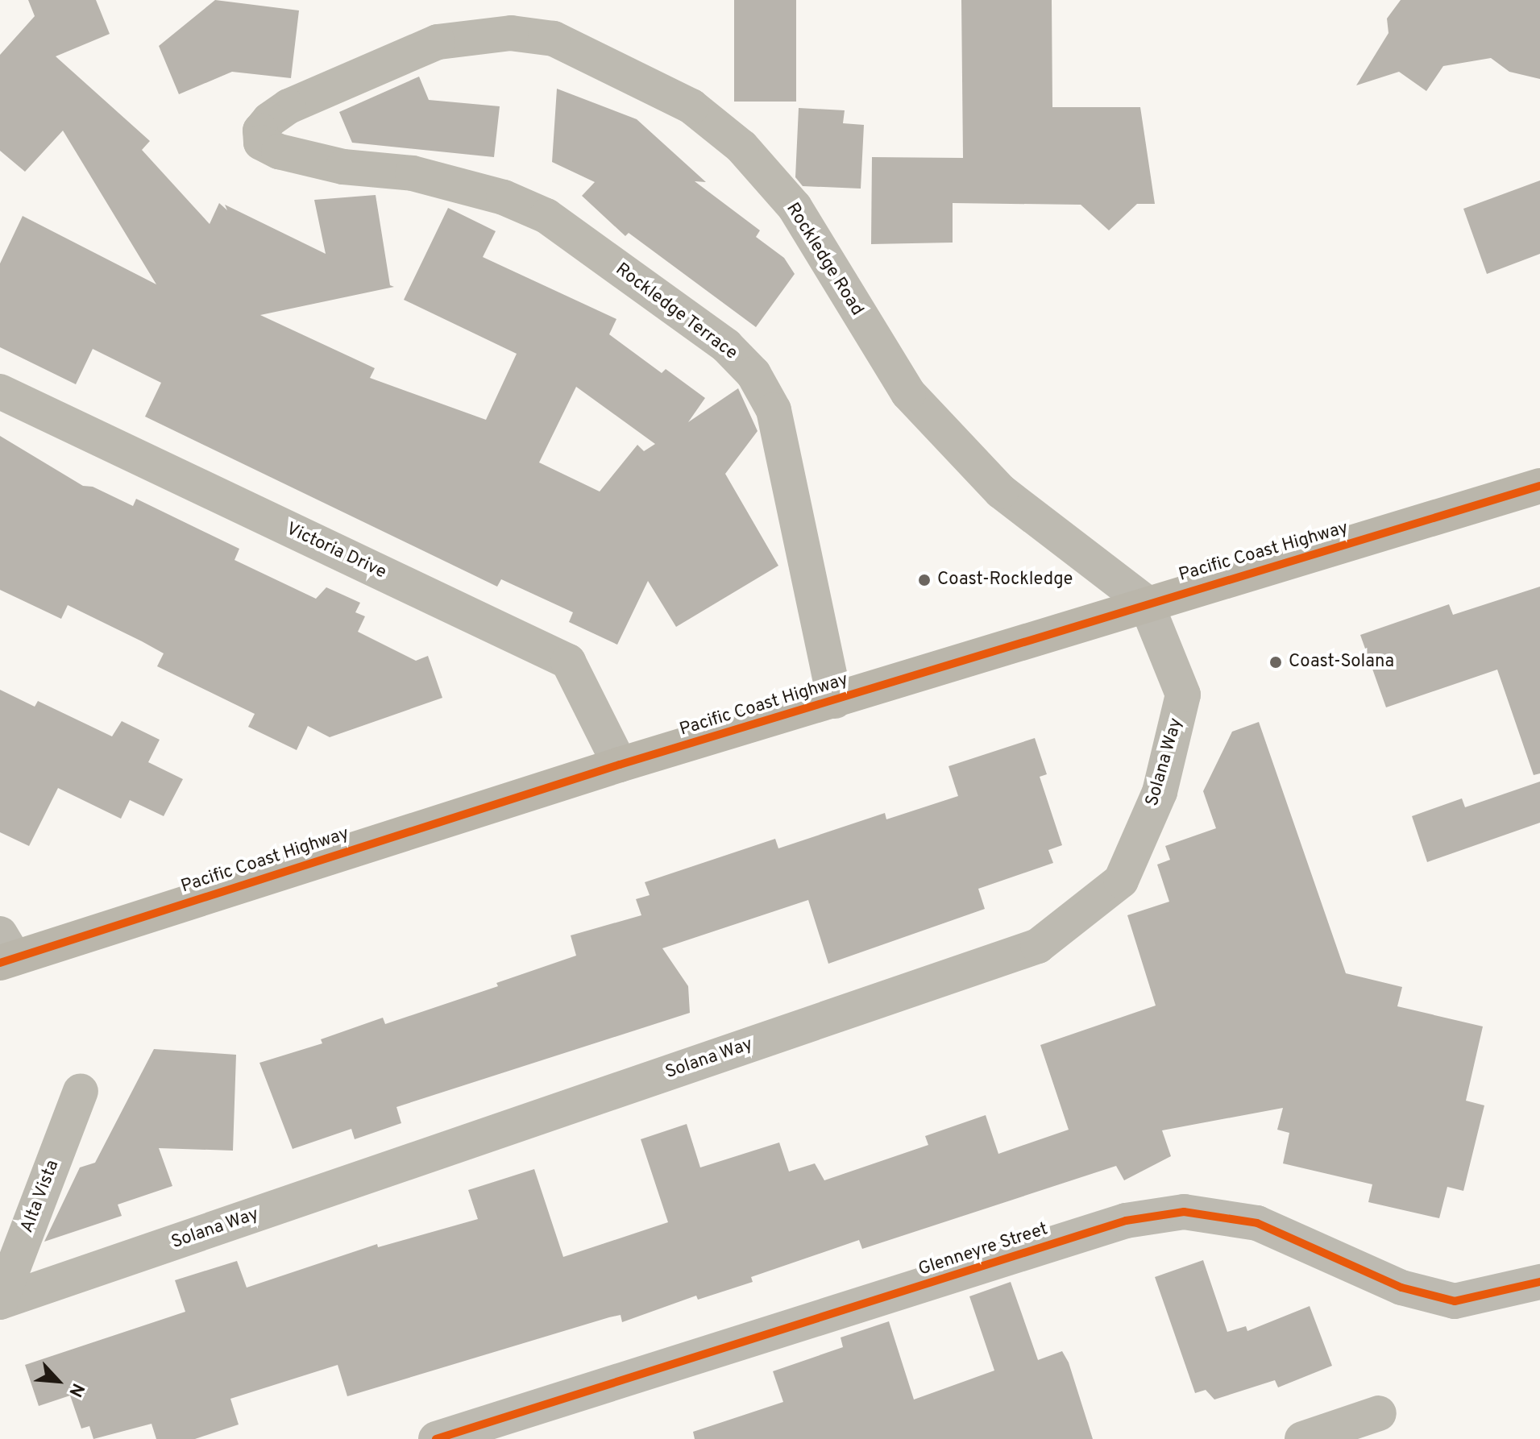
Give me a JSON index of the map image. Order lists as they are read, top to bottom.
{
  "streets": {
    "highway": ["Pacific Coast Highway"],
    "street": [
      "Rockledge Road",
      "Rockledge Terrace",
      "Victoria Drive",
      "Solana Way",
      "Alta Vista",
      "Glenneyre Street"
    ]
  },
  "crossings": [
    ["Rockledge Road", "Rockledge Terrace"],
    ["Rockledge Road", "Pacific Coast Highway"],
    ["Rockledge Road", "Solana Way"],
    ["Rockledge Terrace", "Pacific Coast Highway"],
    ["Victoria Drive", "Pacific Coast Highway"],
    ["Pacific Coast Highway", "Solana Way"],
    ["Solana Way", "Alta Vista"]
  ],
  "places": ["Coast-Rockledge", "Coast-Solana"],
  "north": "bottom right"
}
